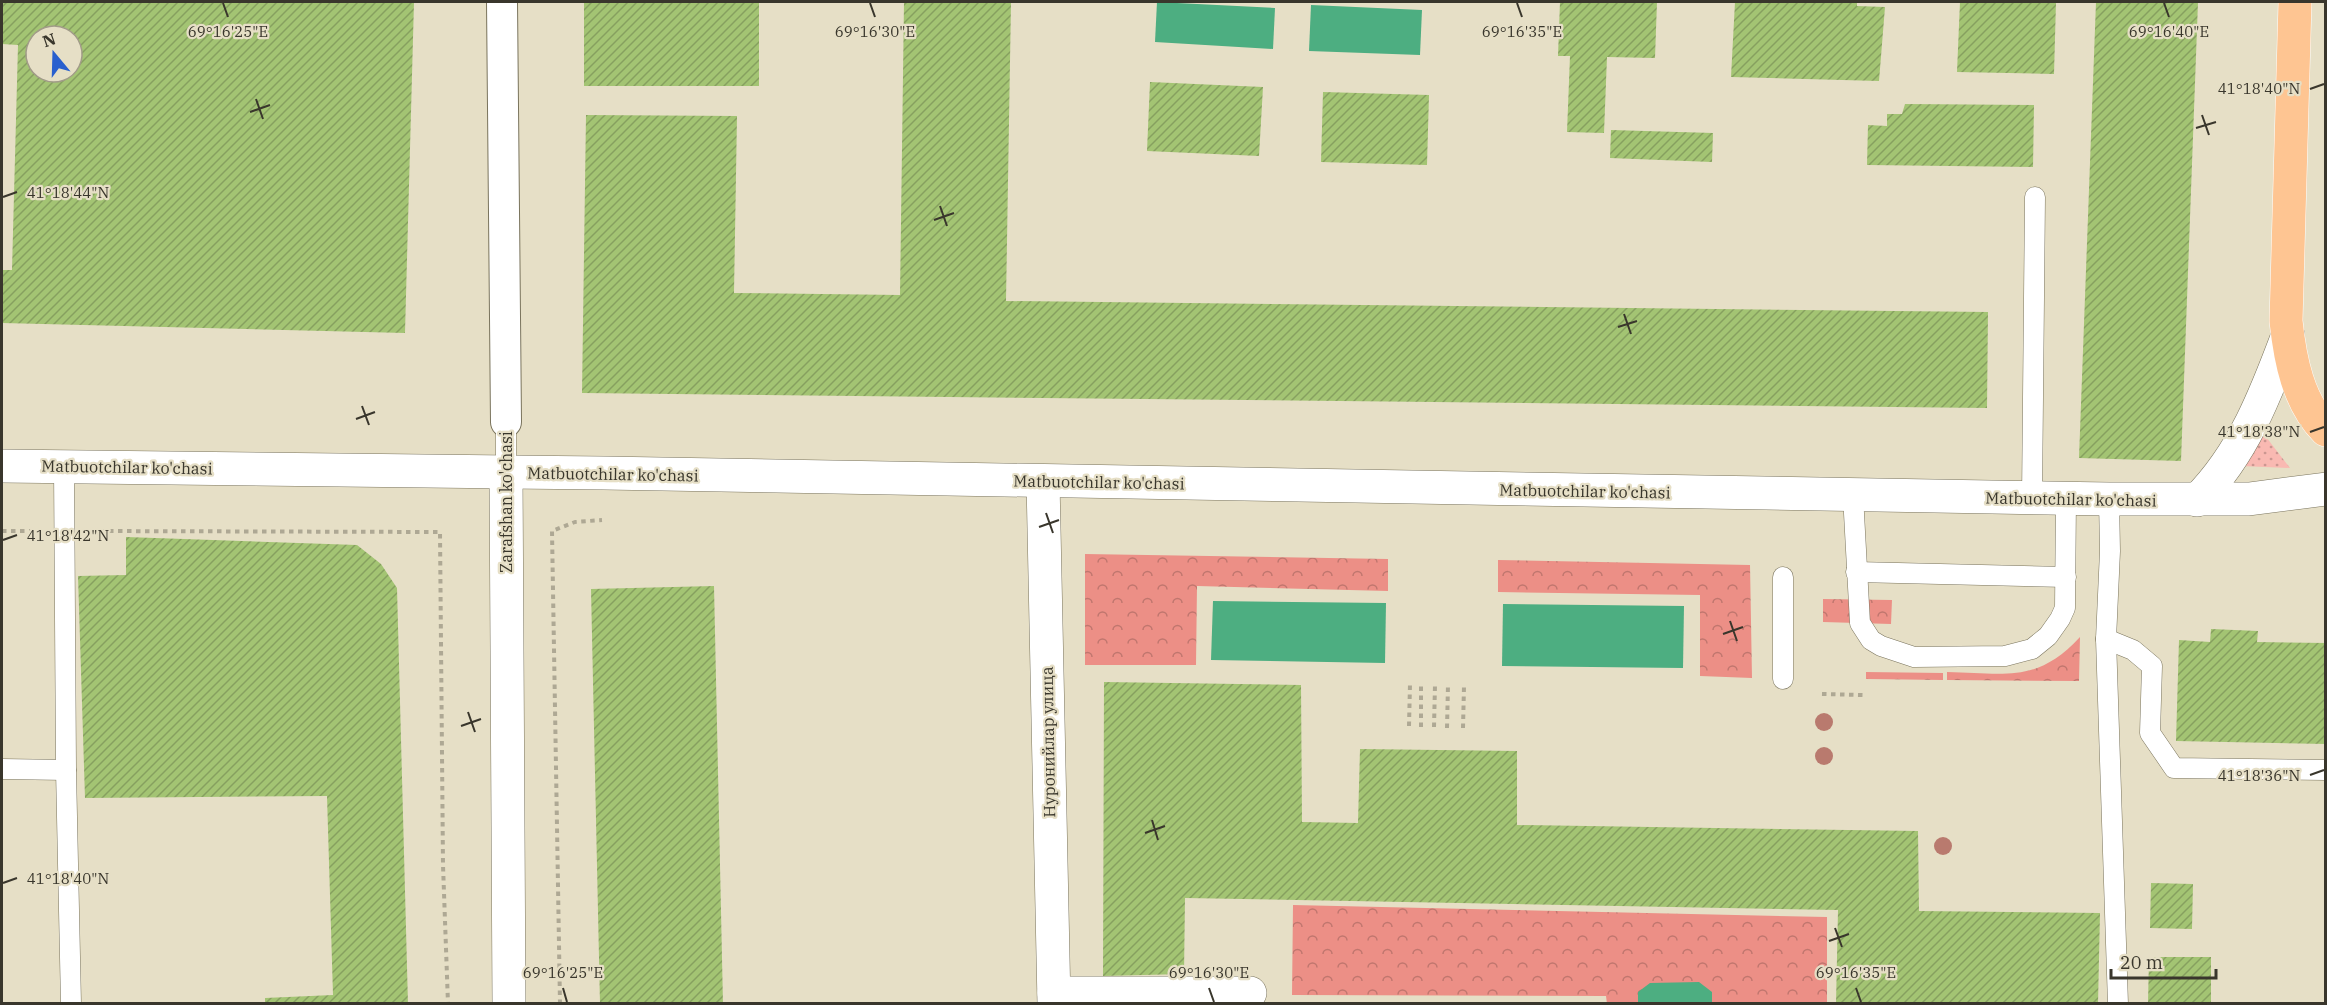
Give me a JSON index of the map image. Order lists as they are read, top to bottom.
{
  "streets": {
    "street": ["Matbuotchilar ko'chasi", "Zarafshan ko'chasi", "Нуронийлар улица"]
  },
  "crossings": [
    ["Matbuotchilar ko'chasi", "Zarafshan ko'chasi"],
    ["Matbuotchilar ko'chasi", "Нуронийлар улица"]
  ],
  "scale_bar": "20 m",
  "north": "top",
  "coordinates": [
    "69°16'25\"E",
    "69°16'30\"E",
    "69°16'35\"E",
    "69°16'40\"E",
    "41°18'40\"N",
    "41°18'44\"N",
    "41°18'38\"N",
    "41°18'42\"N",
    "41°18'36\"N"
  ]
}
